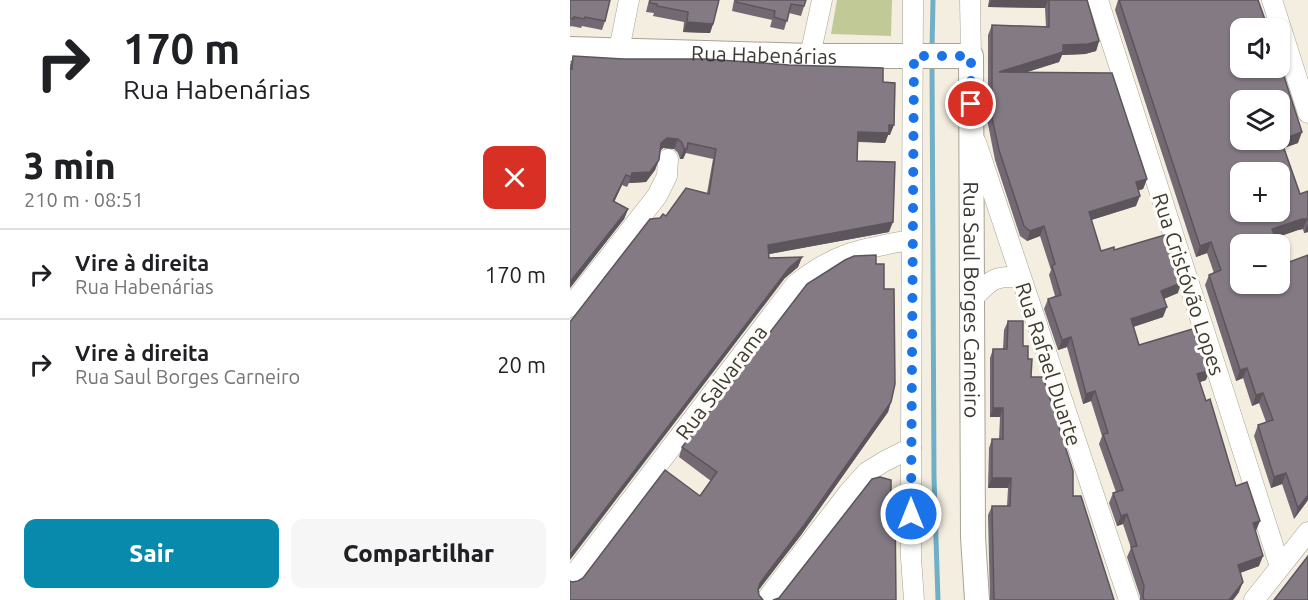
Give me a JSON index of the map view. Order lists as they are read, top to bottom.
{
  "streets": {
    "street": [
      "Rua Habenárias",
      "Rua Cristóvão Lopes",
      "Rua Saul Borges Carneiro",
      "Rua Rafael Duarte",
      "Rua Salvarama"
    ]
  },
  "crossings": [
    ["Rua Habenárias", "Rua Saul Borges Carneiro"],
    ["Rua Saul Borges Carneiro", "Rua Rafael Duarte"]
  ],
  "page": {
    "turn": ["170 m", "Rua Habenárias"],
    "map_buttons": ["+", "−"],
    "heading": ["3 min", "210 m · 08:51"],
    "list": [
      {
        "name": "Vire à direita",
        "note": "Rua Habenárias",
        "value": "170 m"
      },
      {
        "name": "Vire à direita",
        "note": "Rua Saul Borges Carneiro",
        "value": "20 m"
      }
    ],
    "buttons": ["Sair", "Compartilhar"]
  }
}
